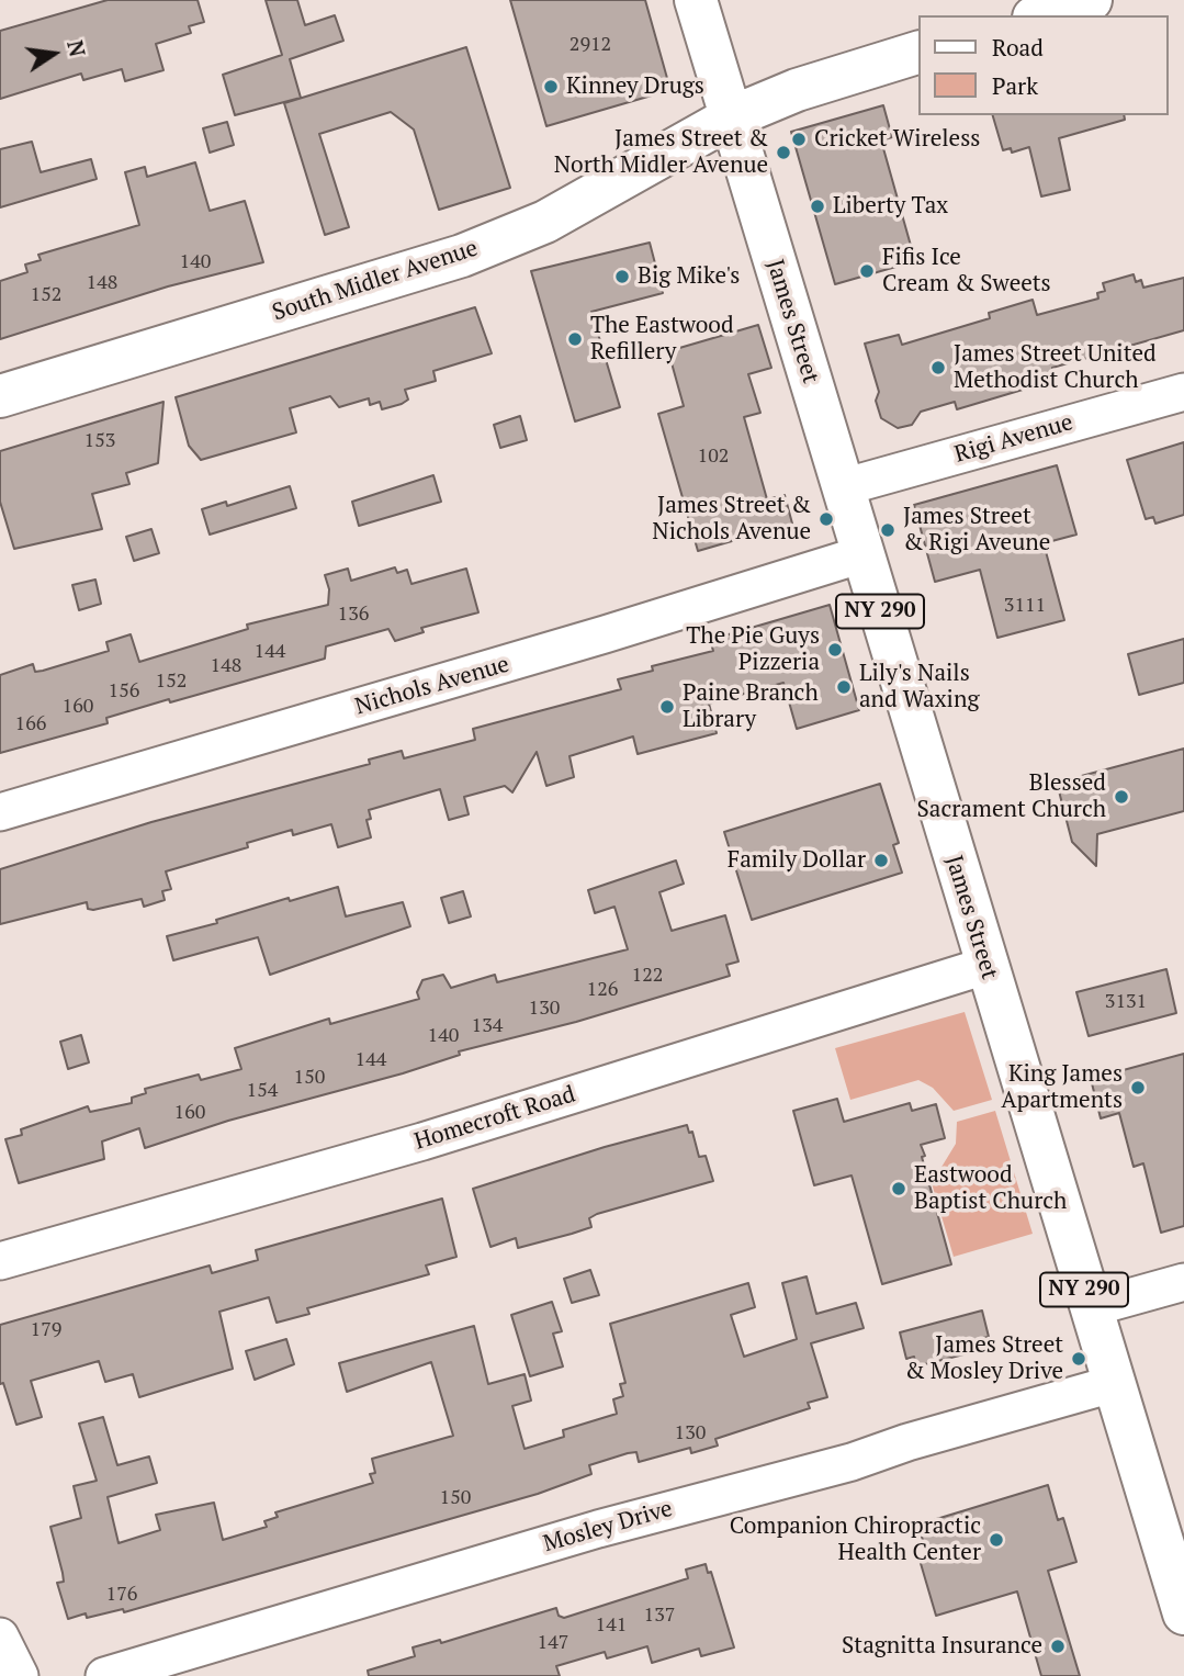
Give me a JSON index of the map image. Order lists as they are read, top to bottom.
{
  "streets": {
    "main road": ["South Midler Avenue", "James Street", "NY 290"],
    "street": [
      "Rigi Avenue",
      "Nichols Avenue",
      "Homecroft Road",
      "Mosley Drive"
    ]
  },
  "crossings": [
    ["South Midler Avenue", "James Street"],
    ["James Street", "Rigi Avenue"],
    ["James Street", "Nichols Avenue"],
    ["James Street", "Homecroft Road"],
    ["James Street", "Mosley Drive"]
  ],
  "places": [
    "Kinney Drugs",
    "Cricket Wireless",
    "James Street & North Midler Avenue",
    "Liberty Tax",
    "Fifis Ice Cream & Sweets",
    "Big Mike's",
    "The Eastwood Refillery",
    "James Street United Methodist Church",
    "James Street & Nichols Avenue",
    "James Street & Rigi Aveune",
    "The Pie Guys Pizzeria",
    "Lily's Nails and Waxing",
    "Paine Branch Library",
    "Blessed Sacrament Church",
    "Family Dollar",
    "King James Apartments",
    "Eastwood Baptist Church",
    "James Street & Mosley Drive",
    "Companion Chiropractic Health Center",
    "Stagnitta Insurance"
  ],
  "house_numbers": [
    "2912",
    "140",
    "148",
    "152",
    "153",
    "102",
    "3111",
    "136",
    "144",
    "148",
    "152",
    "156",
    "160",
    "166",
    "122",
    "126",
    "3131",
    "130",
    "134",
    "140",
    "144",
    "150",
    "154",
    "160",
    "179",
    "130",
    "150",
    "176",
    "137",
    "141",
    "147"
  ],
  "legend": ["Road", "Park"],
  "north": "right"
}
